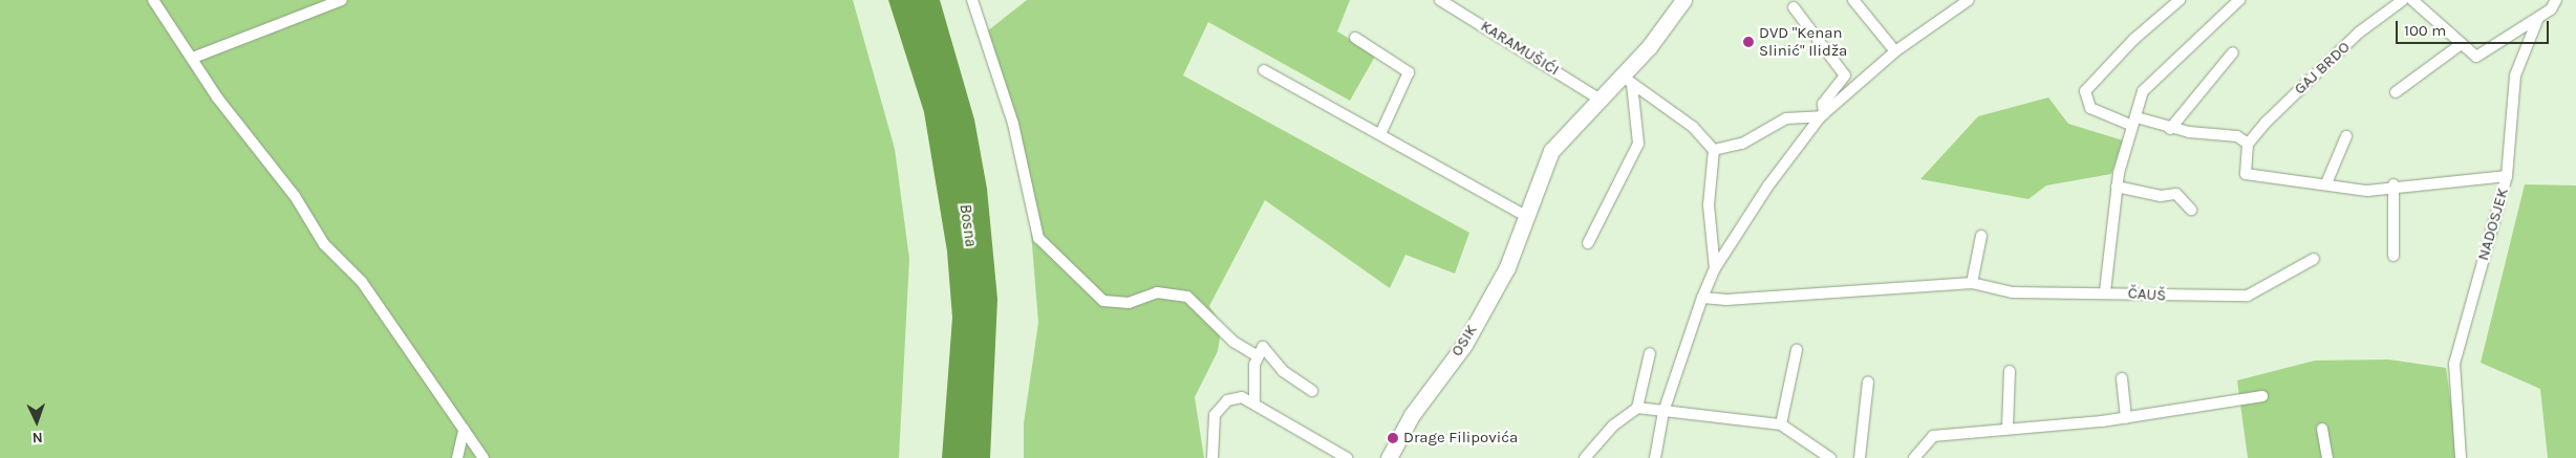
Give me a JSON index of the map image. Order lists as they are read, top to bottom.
{
  "streets": {
    "main road": ["OSIK"],
    "street": [
      "KARAMUŠIĆI",
      "GAJ BRDO",
      "NADOSJEK",
      "ČAUŠ"
    ]
  },
  "crossings": [
    ["KARAMUŠIĆI", "OSIK"]
  ],
  "water": ["Bosna"],
  "places": ["DVD \"Kenan Slinić\" Ilidža", "Drage Filipovića"],
  "scale_bar": "100 m",
  "north": "bottom"
}
